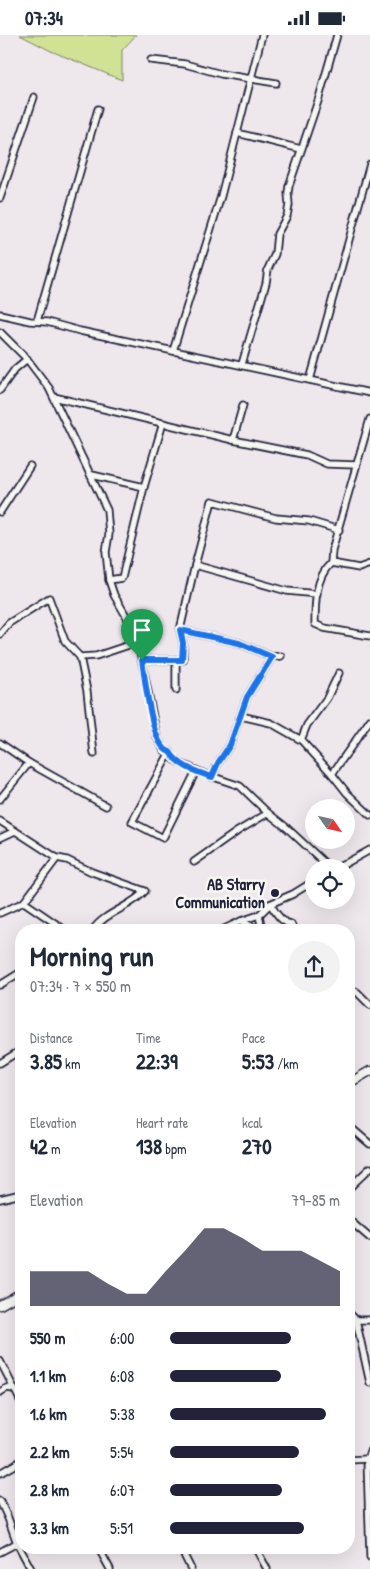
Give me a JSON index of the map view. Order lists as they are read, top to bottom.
{
  "places": ["AB Starry Communication"],
  "north": "bottom right",
  "page": {
    "status": "07:34",
    "heading": ["Morning run", "07:34 · 7 × 550 m"],
    "stats": [
      ["Distance", "3.85 km"],
      ["Time", "22:39"],
      ["Pace", "5:53 /km"],
      ["Elevation", "42 m"],
      ["Heart rate", "138 bpm"],
      ["kcal", "270"]
    ],
    "chart": ["Elevation", "79–85 m"],
    "list": [
      {
        "name": "550 m",
        "note": "6:00"
      },
      {
        "name": "1.1 km",
        "note": "6:08"
      },
      {
        "name": "1.6 km",
        "note": "5:38"
      },
      {
        "name": "2.2 km",
        "note": "5:54"
      },
      {
        "name": "2.8 km",
        "note": "6:07"
      },
      {
        "name": "3.3 km",
        "note": "5:51"
      }
    ]
  }
}
